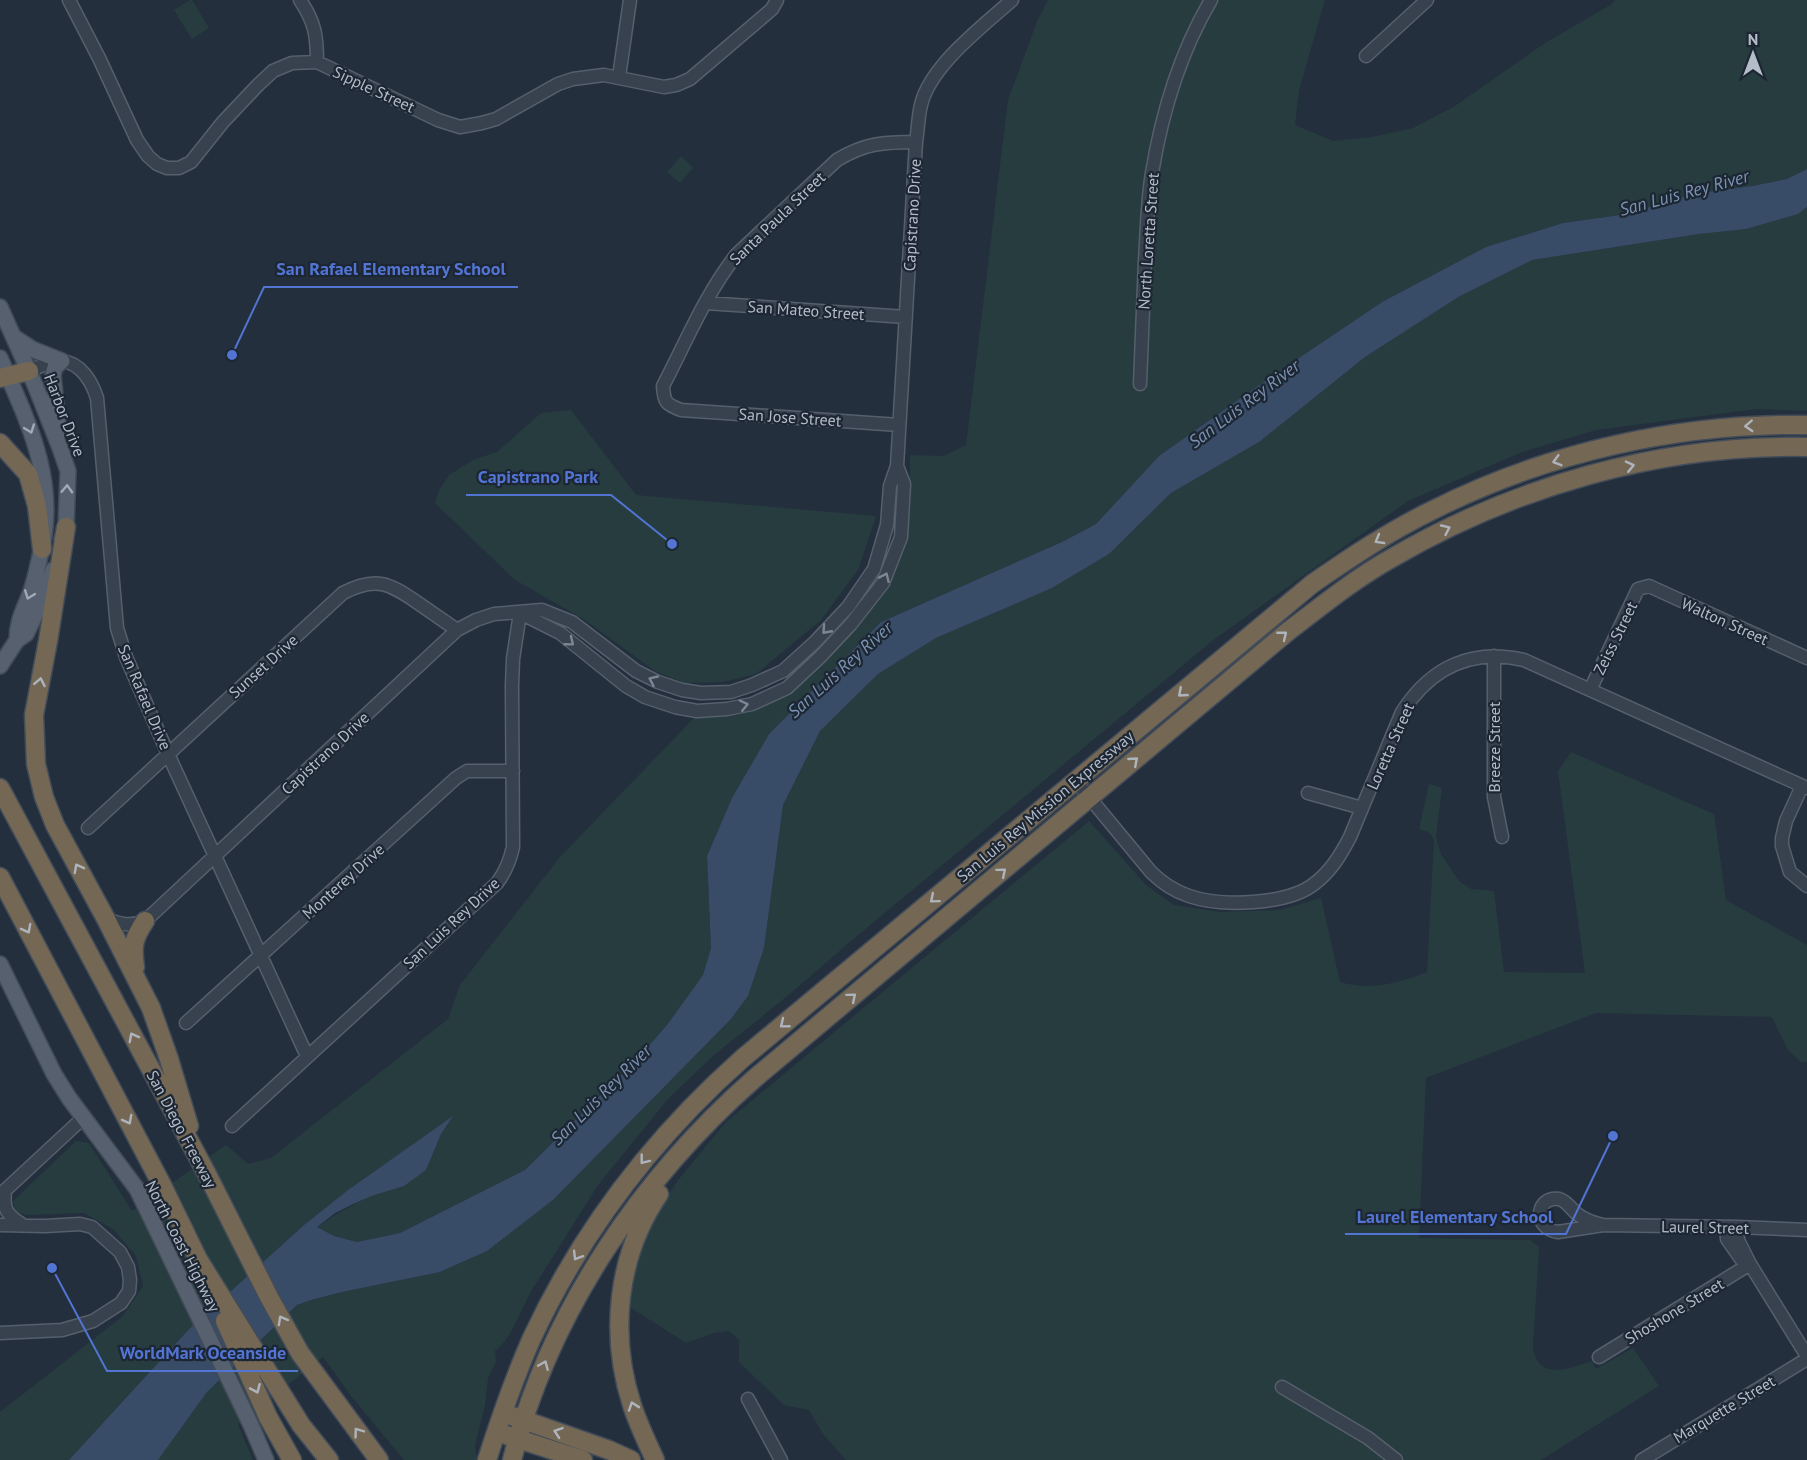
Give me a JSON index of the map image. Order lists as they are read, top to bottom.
{
  "streets": {
    "highway": ["San Luis Rey Mission Expressway", "San Diego Freeway"],
    "main road": ["Harbor Drive", "North Coast Highway"],
    "street": [
      "Sipple Street",
      "Capistrano Drive",
      "Santa Paula Street",
      "North Loretta Street",
      "San Mateo Street",
      "San Jose Street",
      "Walton Street",
      "Zeiss Street",
      "Sunset Drive",
      "San Rafael Drive",
      "Loretta Street",
      "Breeze Street",
      "Monterey Drive",
      "San Luis Rey Drive",
      "Laurel Street",
      "Shoshone Street",
      "Marquette Street"
    ]
  },
  "crossings": [
    ["Capistrano Drive", "Santa Paula Street"],
    ["Capistrano Drive", "San Mateo Street"],
    ["Capistrano Drive", "San Jose Street"],
    ["Capistrano Drive", "Sunset Drive"],
    ["Capistrano Drive", "San Rafael Drive"],
    ["Capistrano Drive", "San Luis Rey Drive"],
    ["Santa Paula Street", "San Mateo Street"],
    ["Santa Paula Street", "San Jose Street"],
    ["Walton Street", "Zeiss Street"],
    ["Zeiss Street", "Loretta Street"],
    ["Sunset Drive", "San Rafael Drive"],
    ["San Rafael Drive", "Monterey Drive"],
    ["San Rafael Drive", "San Luis Rey Drive"],
    ["Loretta Street", "Breeze Street"],
    ["Loretta Street", "San Luis Rey Mission Expressway"],
    ["Monterey Drive", "San Luis Rey Drive"]
  ],
  "water": ["San Luis Rey River"],
  "places": [
    "San Rafael Elementary School",
    "Capistrano Park",
    "Laurel Elementary School",
    "WorldMark Oceanside"
  ],
  "north": "top"
}
